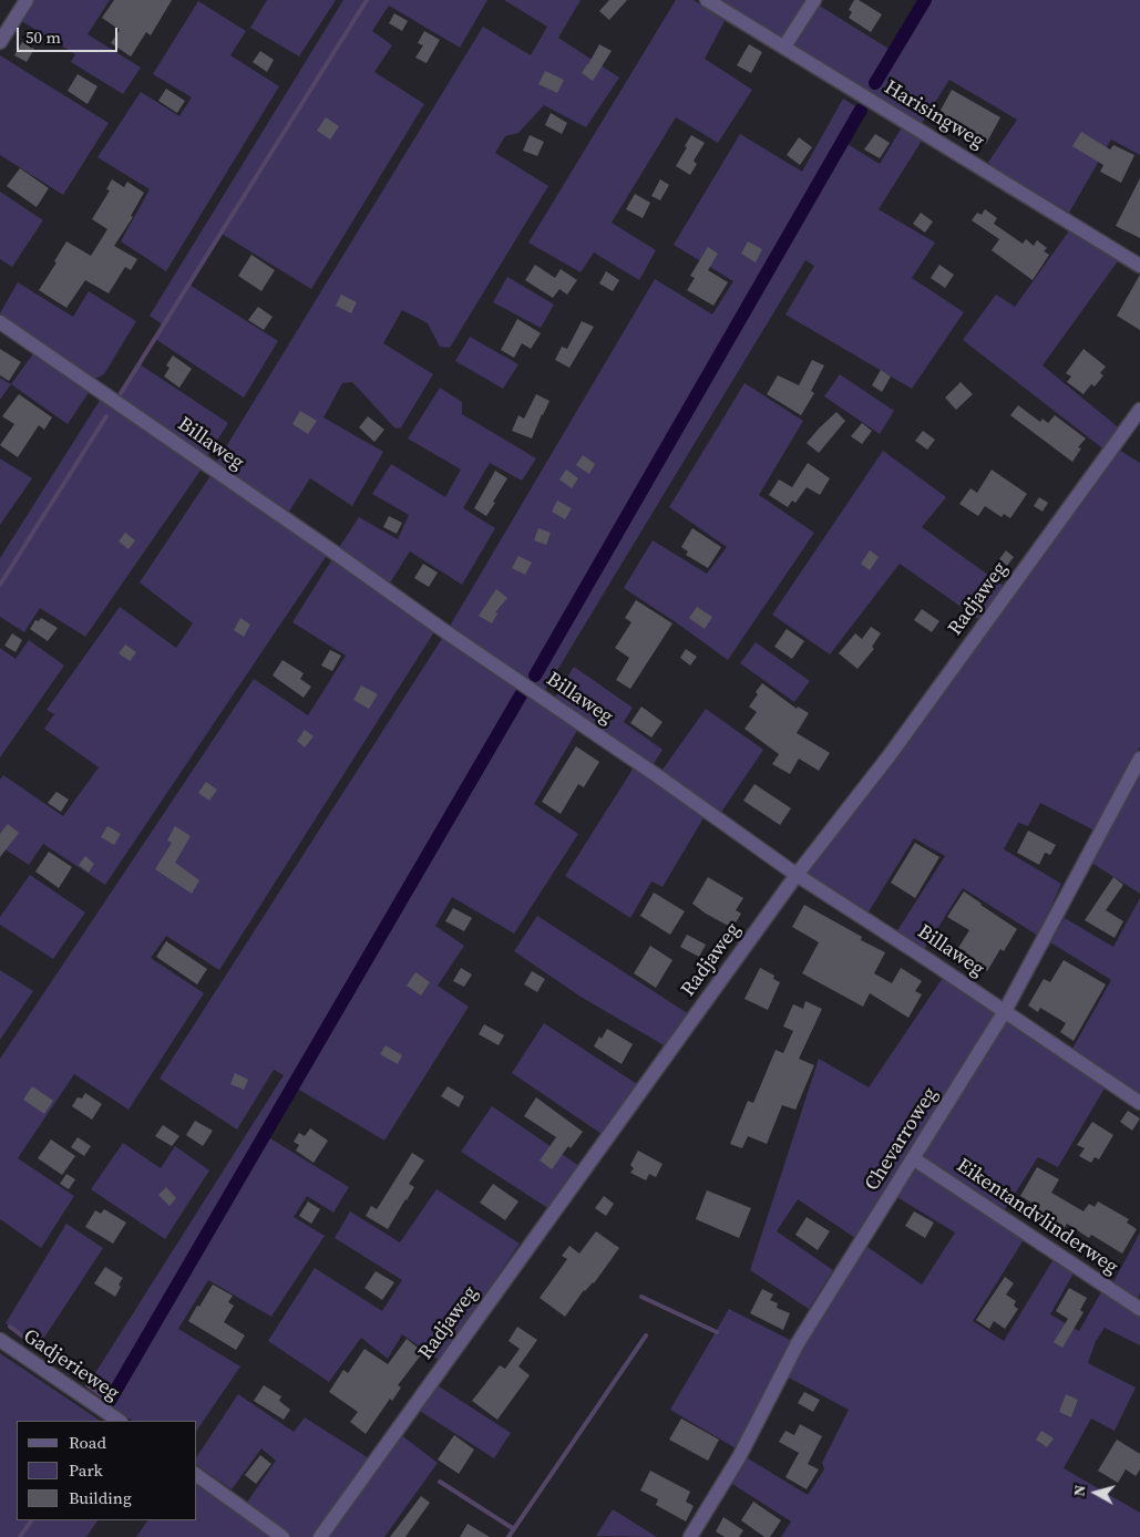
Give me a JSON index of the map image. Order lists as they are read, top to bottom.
{
  "streets": {
    "street": [
      "Harisingweg",
      "Billaweg",
      "Radjaweg",
      "Chevarroweg",
      "Eikentandvlinderweg",
      "Gadjerieweg"
    ]
  },
  "crossings": [
    ["Billaweg", "Radjaweg"],
    ["Billaweg", "Chevarroweg"],
    ["Chevarroweg", "Eikentandvlinderweg"]
  ],
  "legend": ["Road", "Park", "Building"],
  "scale_bar": "50 m",
  "north": "left"
}
